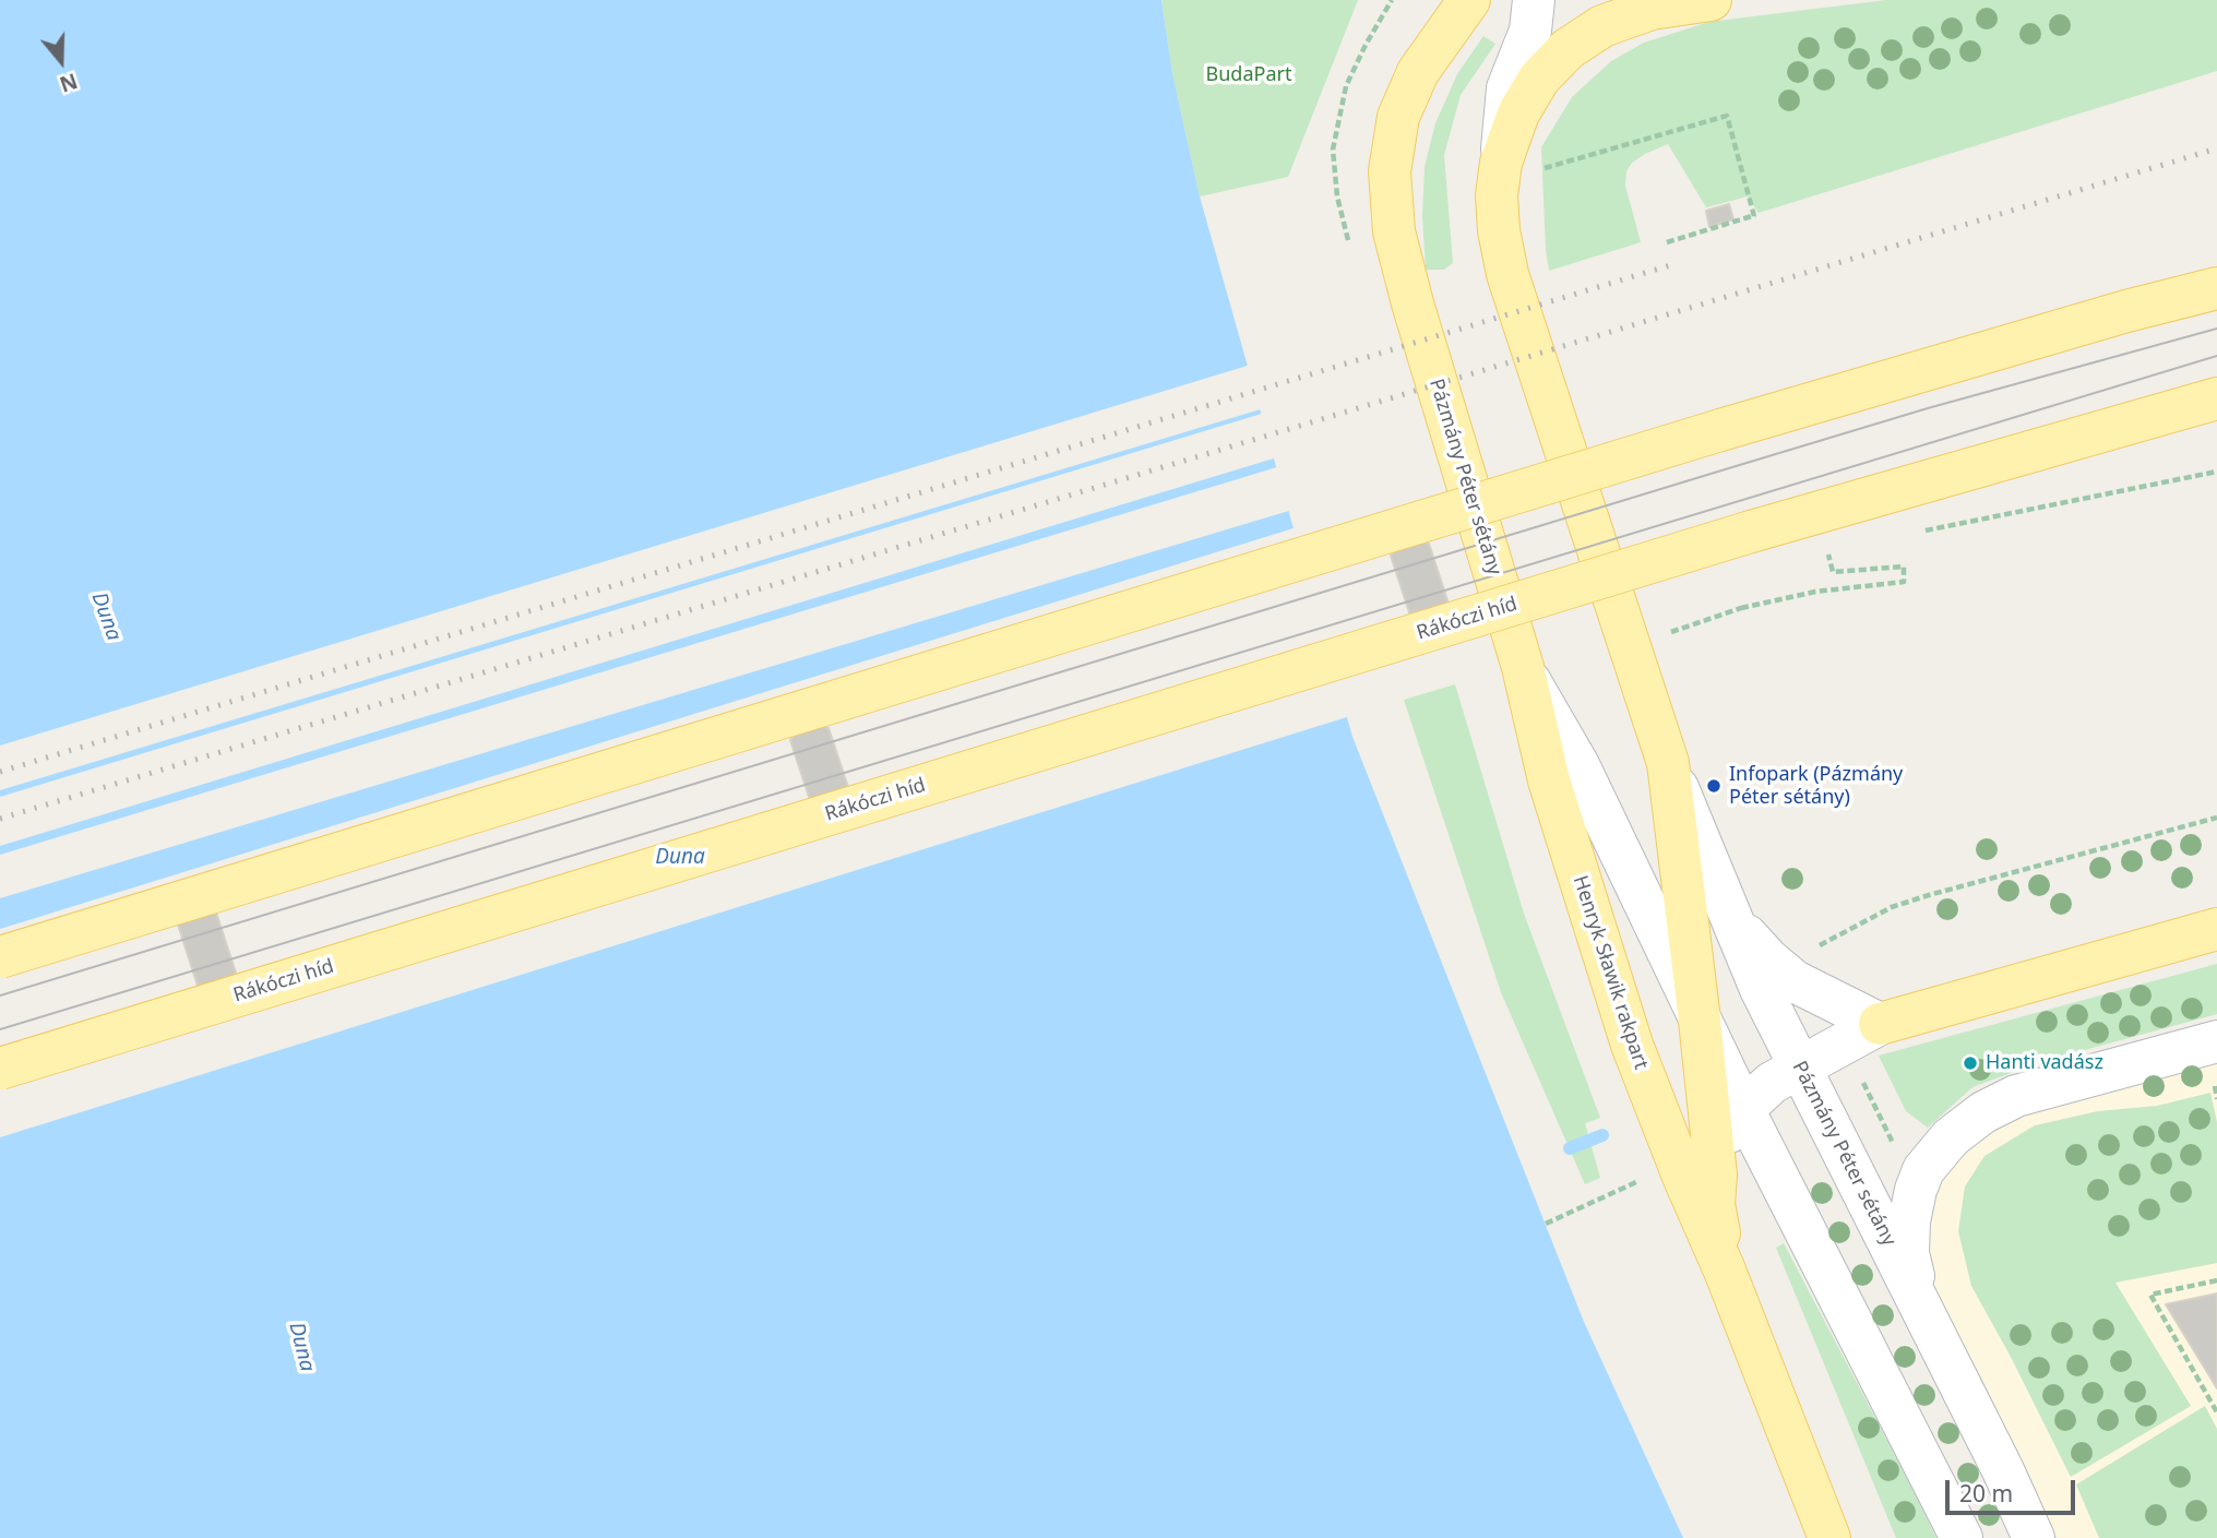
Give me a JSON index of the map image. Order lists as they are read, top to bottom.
{
  "streets": {
    "main road": ["Pázmány Péter sétány", "Rákóczi híd", "Henryk Sławik rakpart"]
  },
  "crossings": [
    ["Pázmány Péter sétány", "Henryk Sławik rakpart"]
  ],
  "water": ["Duna"],
  "parks": ["BudaPart"],
  "places": ["Infopark (Pázmány Péter sétány)", "Hanti vadász"],
  "scale_bar": "20 m",
  "north": "bottom"
}
